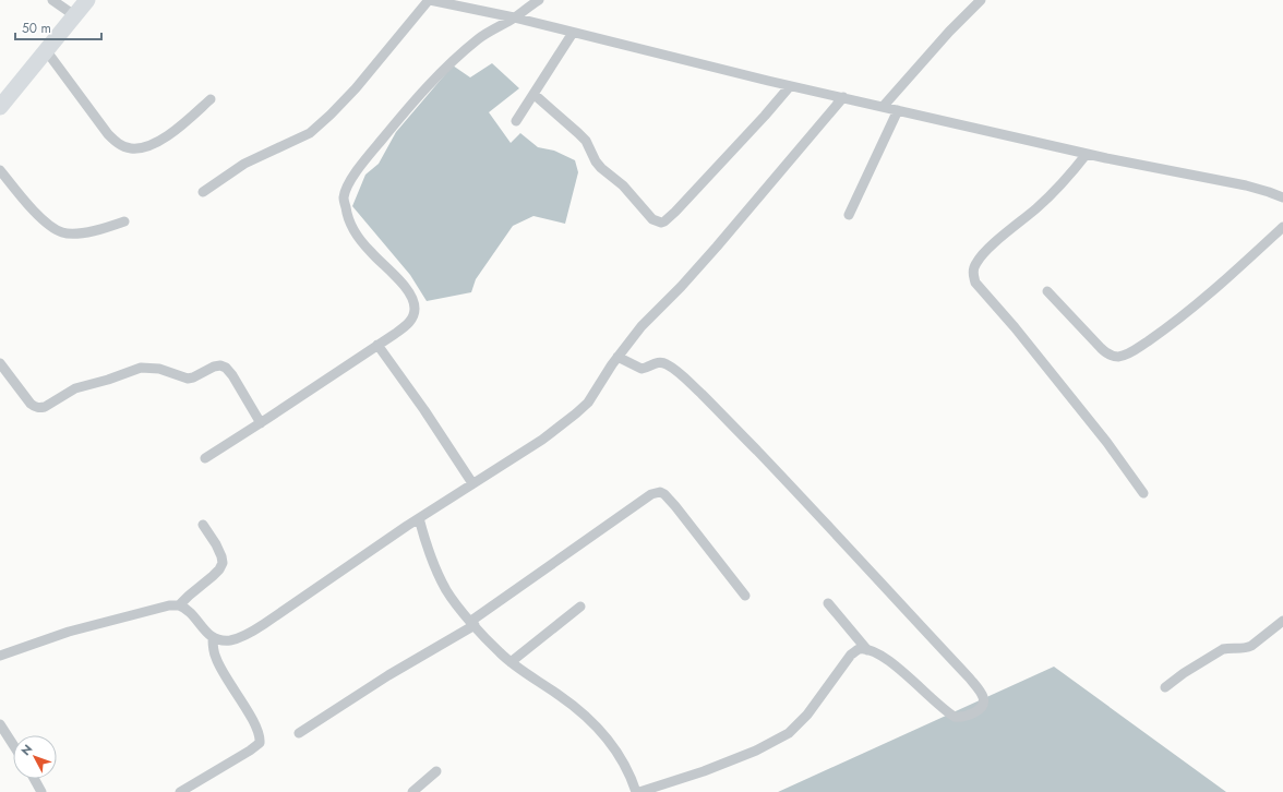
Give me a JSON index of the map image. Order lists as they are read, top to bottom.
{
  "scale_bar": "50 m",
  "north": "top left"
}
